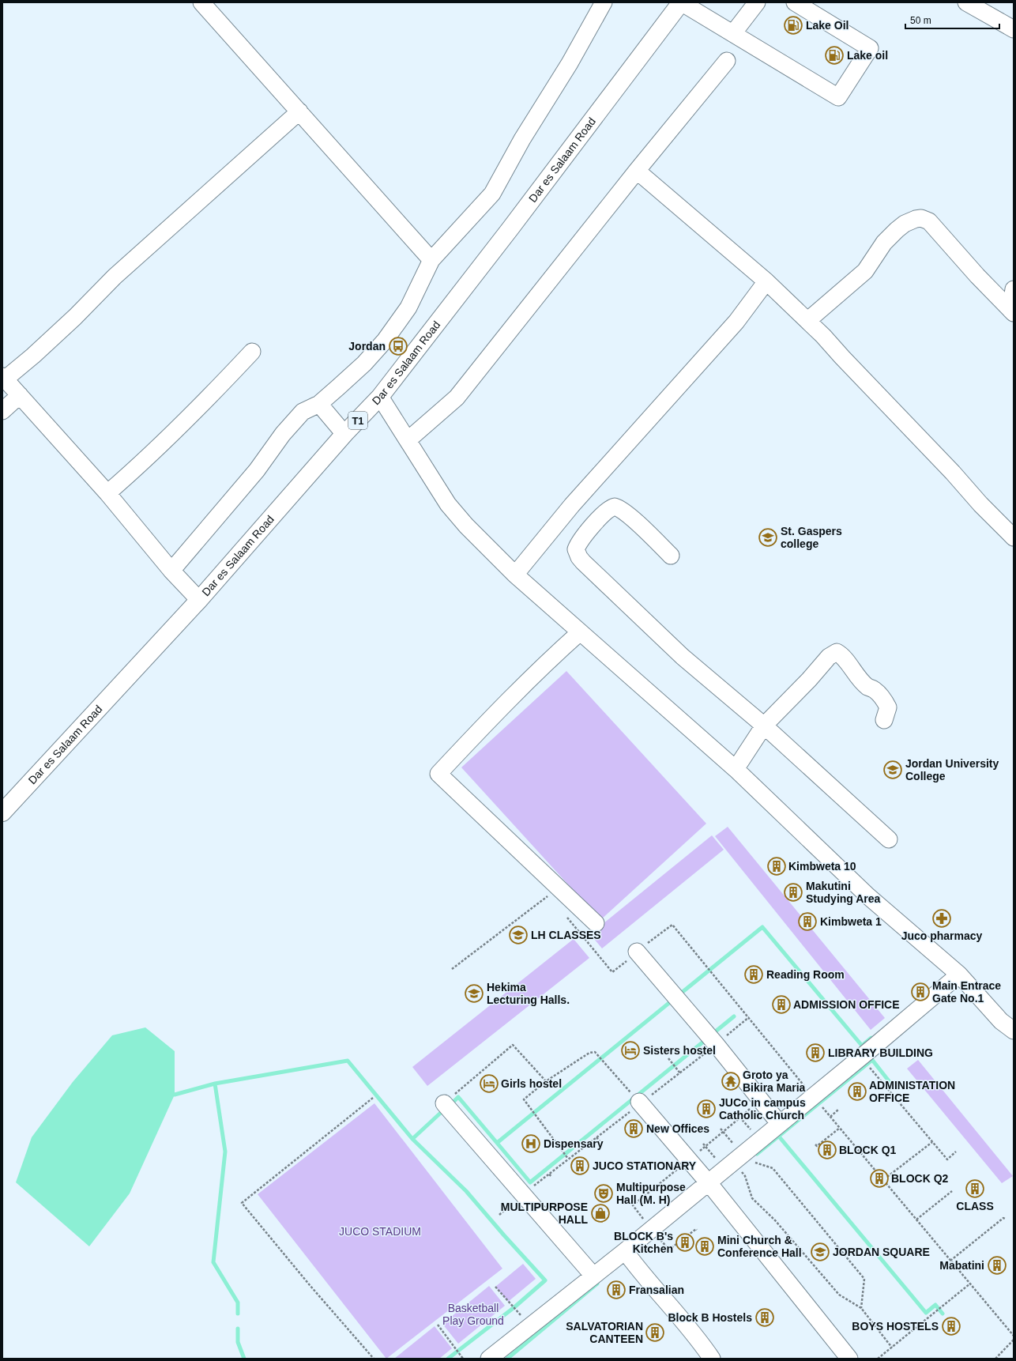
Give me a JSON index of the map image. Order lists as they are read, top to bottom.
{
  "streets": {
    "highway": ["Dar es Salaam Road", "T1"]
  },
  "parks": ["JUCO STADIUM", "Basketball Play Ground"],
  "places": {
    "fuel station": ["Lake Oil", "Lake oil"],
    "bus stop": ["Jordan"],
    "school or university": [
      "St. Gaspers college",
      "Jordan University College",
      "LH CLASSES",
      "Hekima Lecturing Halls.",
      "JORDAN SQUARE"
    ],
    "building": [
      "Kimbweta 10",
      "Makutini Studying Area",
      "Kimbweta 1",
      "Reading Room",
      "Main Entrace Gate No.1",
      "ADMISSION OFFICE",
      "LIBRARY BUILDING",
      "ADMINISTATION OFFICE",
      "JUCo in campus Catholic Church",
      "New Offices",
      "BLOCK Q1",
      "JUCO STATIONARY",
      "BLOCK Q2",
      "CLASS",
      "BLOCK B's Kitchen",
      "Mini Church & Conference Hall",
      "Mabatini",
      "Fransalian",
      "Block B Hostels",
      "BOYS HOSTELS",
      "SALVATORIAN CANTEEN"
    ],
    "pharmacy": ["Juco pharmacy"],
    "hotel": ["Sisters hostel", "Girls hostel"],
    "temple": ["Groto ya Bikira Maria"],
    "hospital": ["Dispensary"],
    "theatre": ["Multipurpose Hall (M. H)"],
    "shop": ["MULTIPURPOSE HALL"]
  },
  "scale_bar": "50 m"
}
